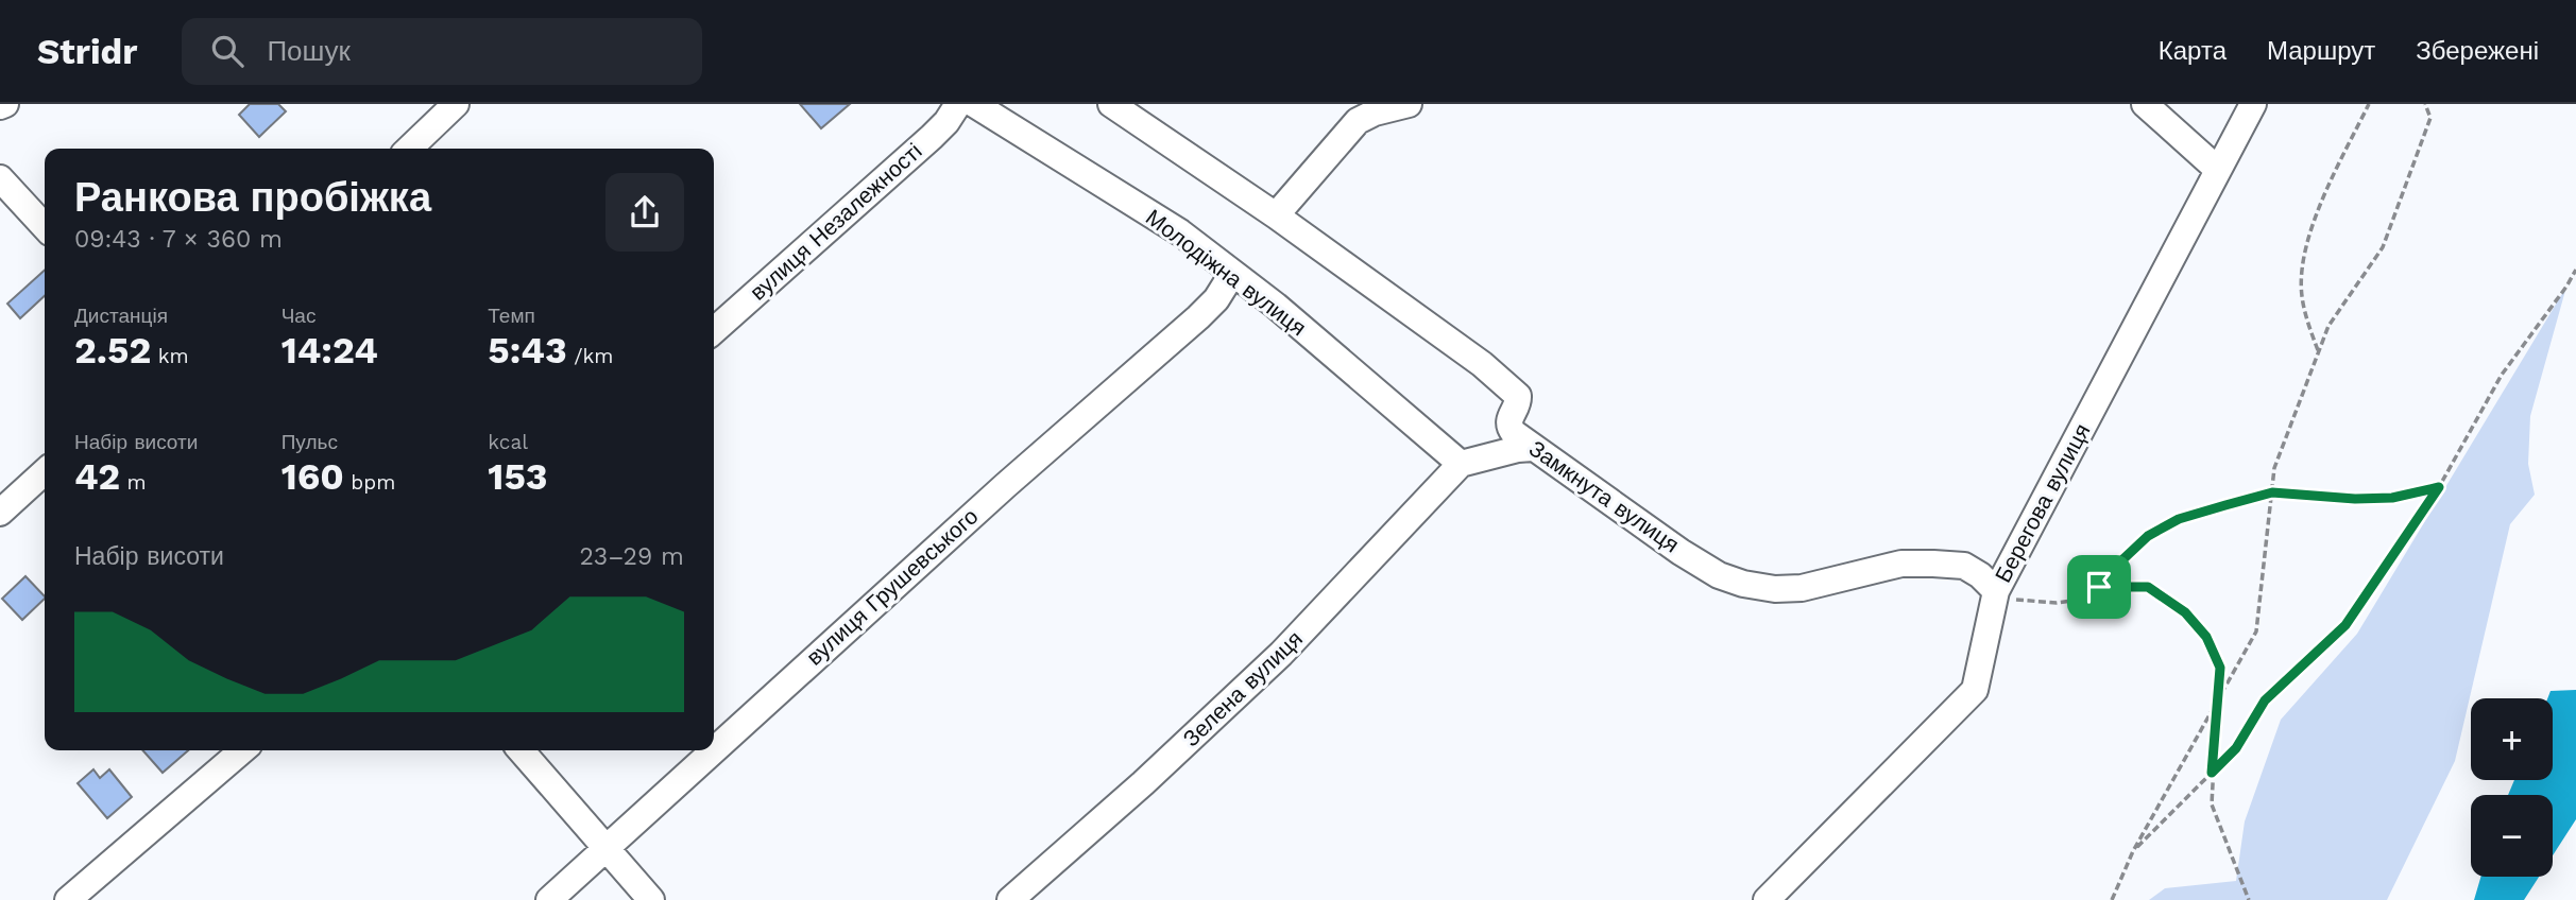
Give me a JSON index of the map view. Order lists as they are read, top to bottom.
{
  "streets": {
    "street": [
      "вулиця Незалежності",
      "Молодіжна вулиця",
      "Замкнута вулиця",
      "Берегова вулиця",
      "вулиця Грушевського",
      "Зелена вулиця"
    ]
  },
  "crossings": [
    ["Молодіжна вулиця", "вулиця Грушевського"],
    ["Молодіжна вулиця", "Зелена вулиця"],
    ["Замкнута вулиця", "Берегова вулиця"]
  ],
  "page": {
    "header": "Stridr",
    "search": "Пошук",
    "nav": ["Карта", "Маршрут", "Збережені"],
    "heading": ["Ранкова пробіжка", "09:43 · 7 × 360 m"],
    "stats": [
      ["Дистанція", "2.52 km"],
      ["Час", "14:24"],
      ["Темп", "5:43 /km"],
      ["Набір висоти", "42 m"],
      ["Пульс", "160 bpm"],
      ["kcal", "153"]
    ],
    "chart": ["Набір висоти", "23–29 m"],
    "map_buttons": ["+", "−"]
  }
}
